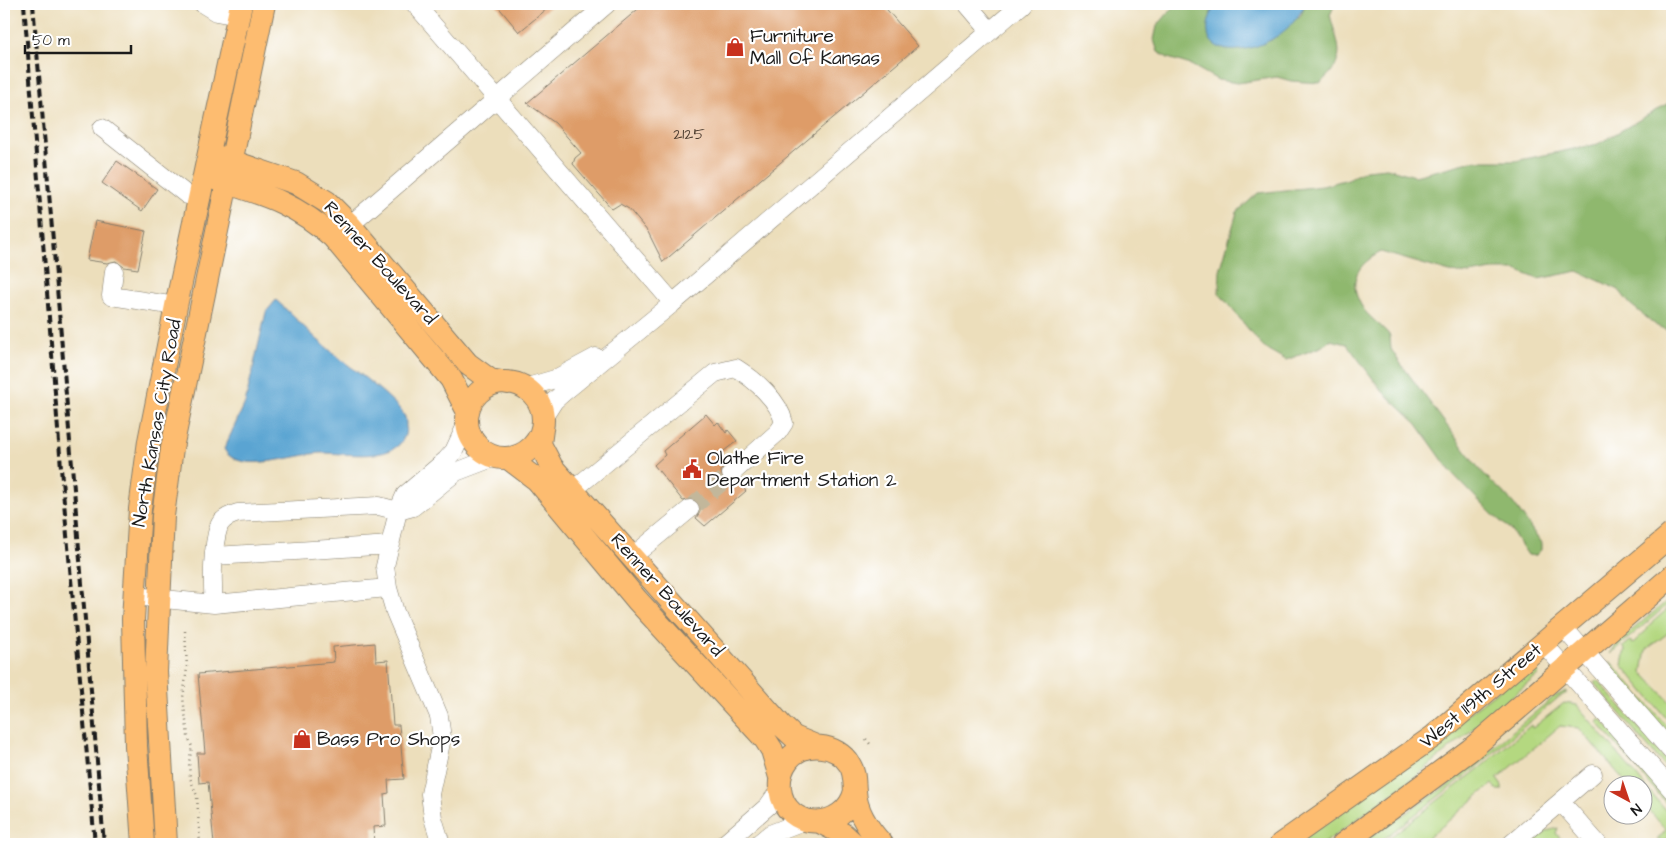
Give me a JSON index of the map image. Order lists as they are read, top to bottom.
{
  "streets": {
    "main road": ["Renner Boulevard", "North Kansas City Road", "West 119th Street"]
  },
  "crossings": [
    ["Renner Boulevard", "North Kansas City Road"]
  ],
  "places": {
    "shop": ["Furniture Mall Of Kansas", "Bass Pro Shops"],
    "public building": ["Olathe Fire Department Station 2"]
  },
  "house_numbers": ["2125"],
  "scale_bar": "50 m",
  "north": "bottom right"
}
